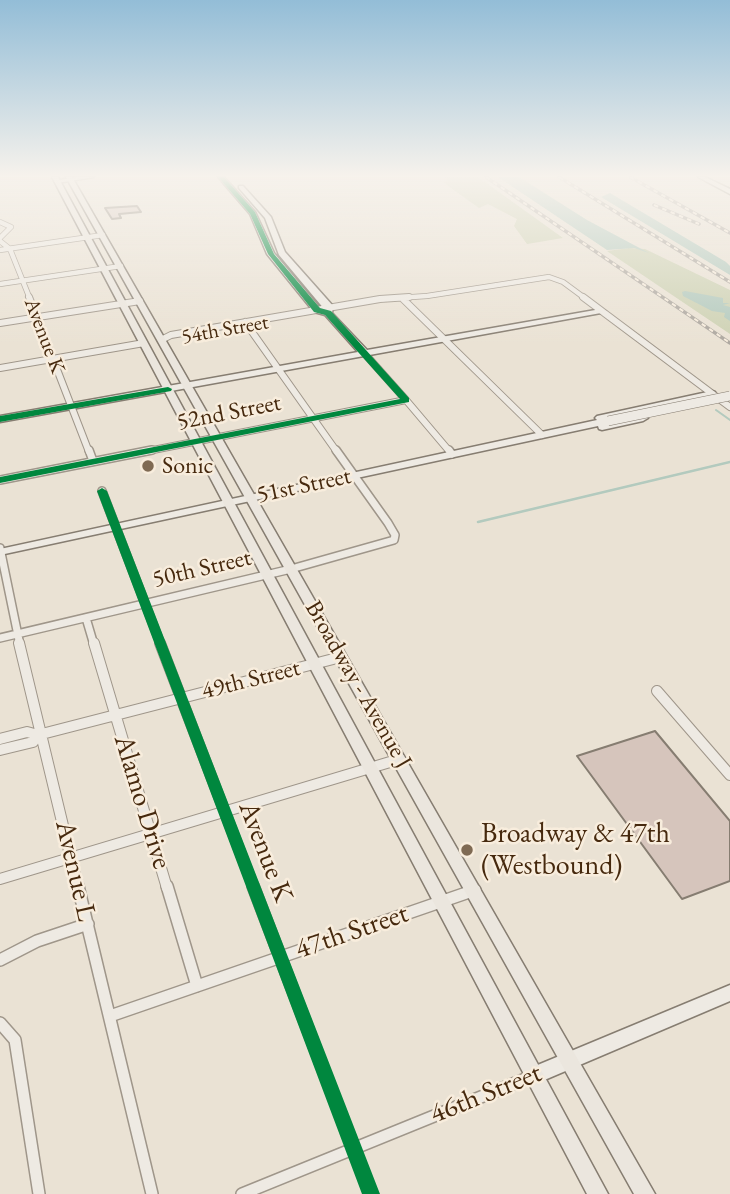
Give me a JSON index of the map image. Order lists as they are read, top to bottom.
{
  "streets": {
    "main road": ["Broadway - Avenue J"],
    "street": [
      "54th Street",
      "Avenue K",
      "52nd Street",
      "51st Street",
      "50th Street",
      "49th Street",
      "Alamo Drive",
      "Avenue L",
      "47th Street",
      "46th Street"
    ]
  },
  "crossings": [
    ["54th Street", "Broadway - Avenue J"],
    ["Avenue K", "52nd Street"],
    ["Avenue K", "51st Street"],
    ["Avenue K", "50th Street"],
    ["Avenue K", "49th Street"],
    ["Avenue K", "47th Street"],
    ["Avenue K", "46th Street"],
    ["52nd Street", "Broadway - Avenue J"],
    ["51st Street", "50th Street"],
    ["51st Street", "Broadway - Avenue J"],
    ["51st Street", "Avenue L"],
    ["50th Street", "Broadway - Avenue J"],
    ["50th Street", "Alamo Drive"],
    ["50th Street", "Avenue L"],
    ["49th Street", "Broadway - Avenue J"],
    ["49th Street", "Alamo Drive"],
    ["49th Street", "Avenue L"],
    ["Broadway - Avenue J", "47th Street"],
    ["Broadway - Avenue J", "46th Street"],
    ["Alamo Drive", "47th Street"],
    ["Avenue L", "47th Street"]
  ],
  "places": ["Sonic", "Broadway & 47th (Westbound)"]
}
